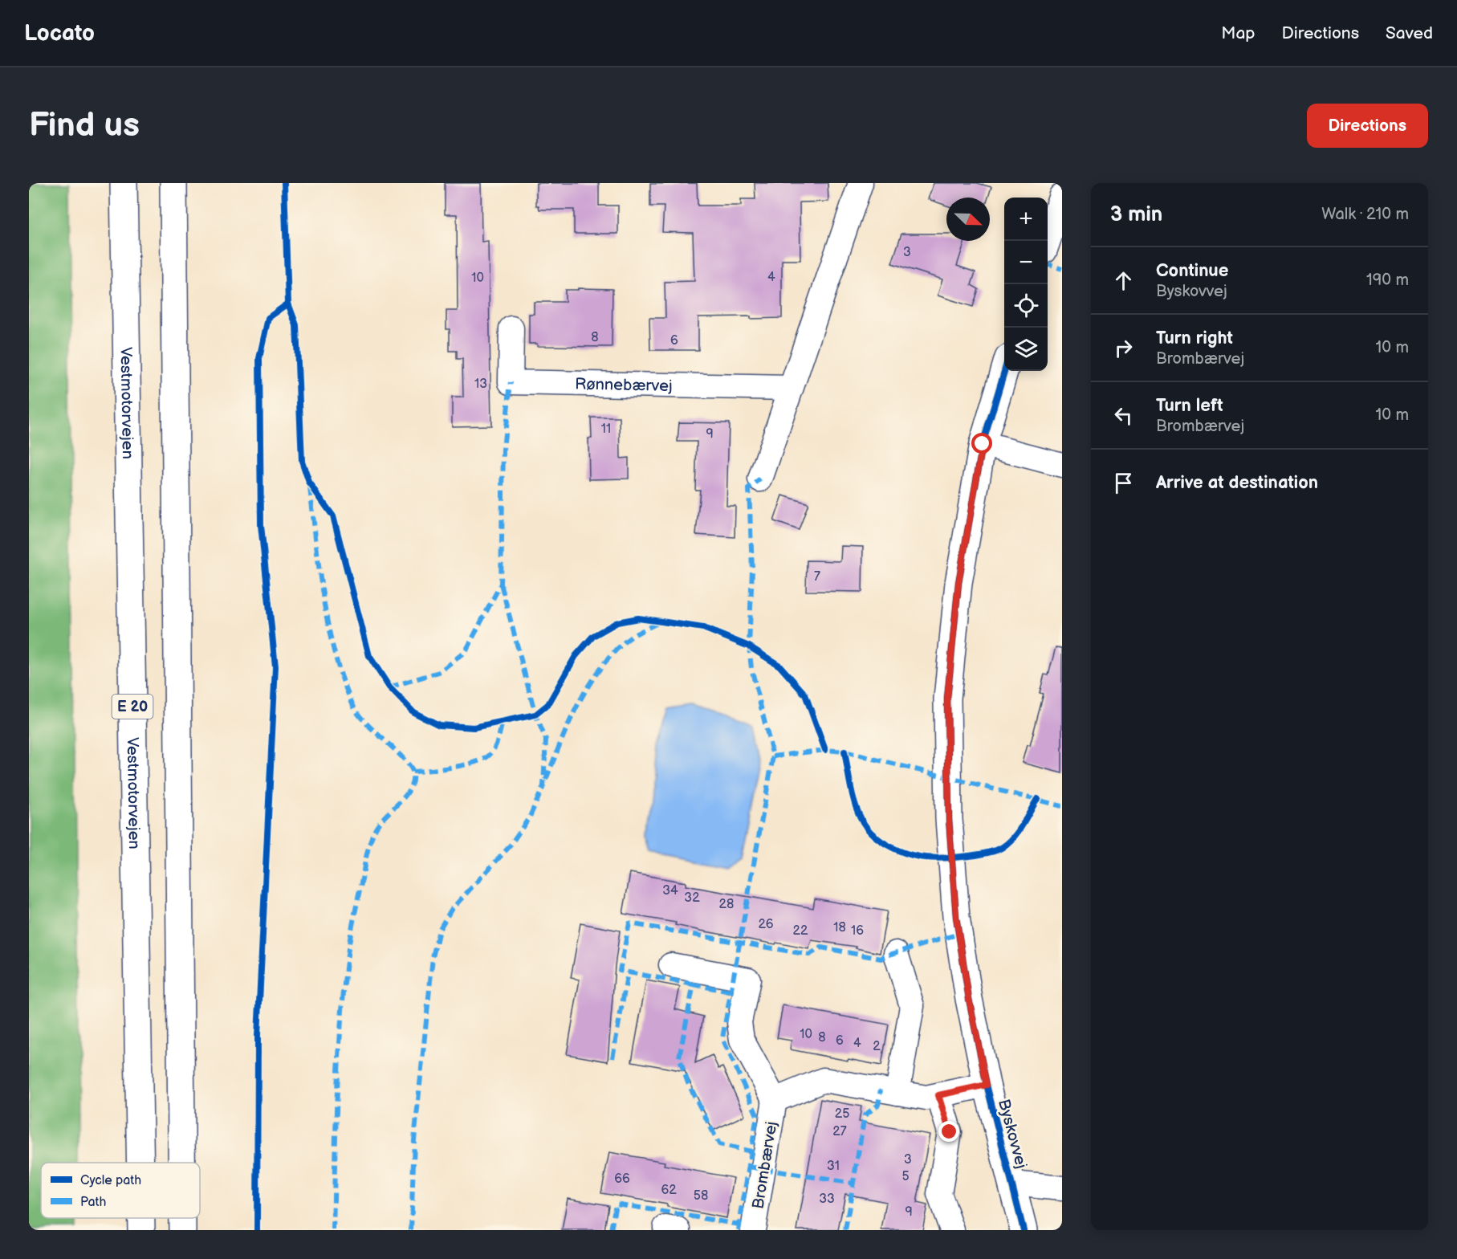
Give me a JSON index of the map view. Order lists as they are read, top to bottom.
{
  "streets": {
    "main road": ["Vestmotorvejen", "E 20", "Byskovvej"],
    "street": ["Rønnebærvej", "Brombærvej"]
  },
  "crossings": [
    ["Byskovvej", "Brombærvej"]
  ],
  "house_numbers": [
    "3",
    "4",
    "10",
    "8",
    "6",
    "13",
    "11",
    "9",
    "7",
    "34",
    "32",
    "28",
    "26",
    "18",
    "22",
    "16",
    "10",
    "8",
    "6",
    "4",
    "2",
    "25",
    "27",
    "3",
    "31",
    "5",
    "66",
    "62",
    "58",
    "33",
    "9"
  ],
  "legend": ["Cycle path", "Path"],
  "north": "bottom right",
  "page": {
    "header": "Locato",
    "nav": ["Map", "Directions", "Saved"],
    "buttons": "Directions",
    "title": "Find us",
    "heading": ["3 min", "Walk · 210 m"],
    "map_buttons": ["+", "−"],
    "list": [
      ["Continue", "Byskovvej", "190 m"],
      ["Turn right", "Brombærvej", "10 m"],
      ["Turn left", "Brombærvej", "10 m"],
      "Arrive at destination"
    ]
  }
}
